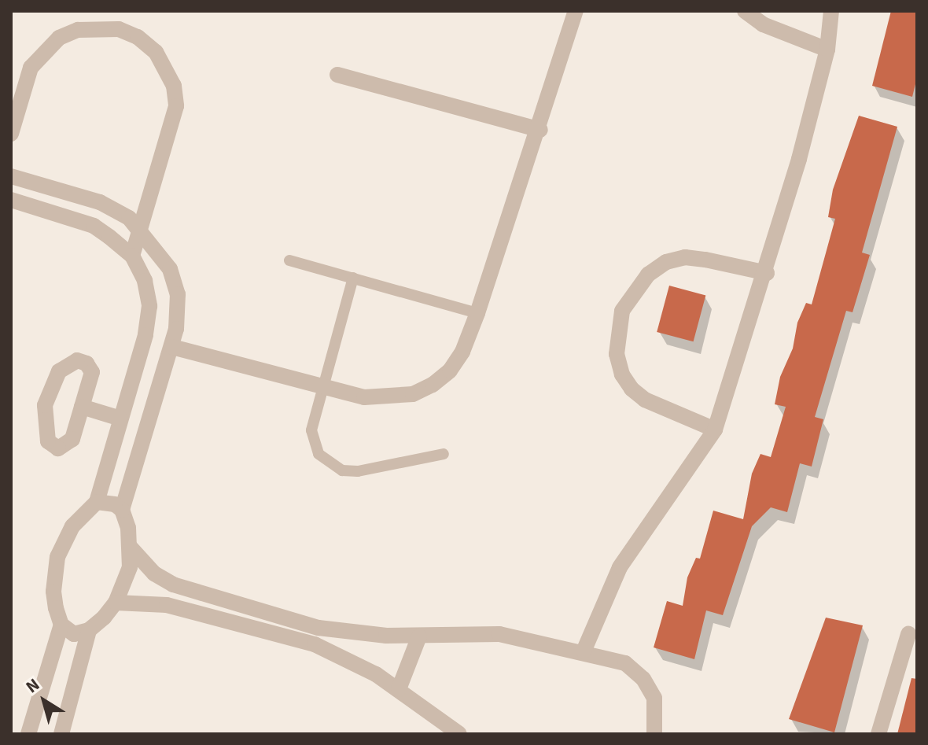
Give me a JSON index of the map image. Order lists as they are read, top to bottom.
{
  "north": "top left"
}
